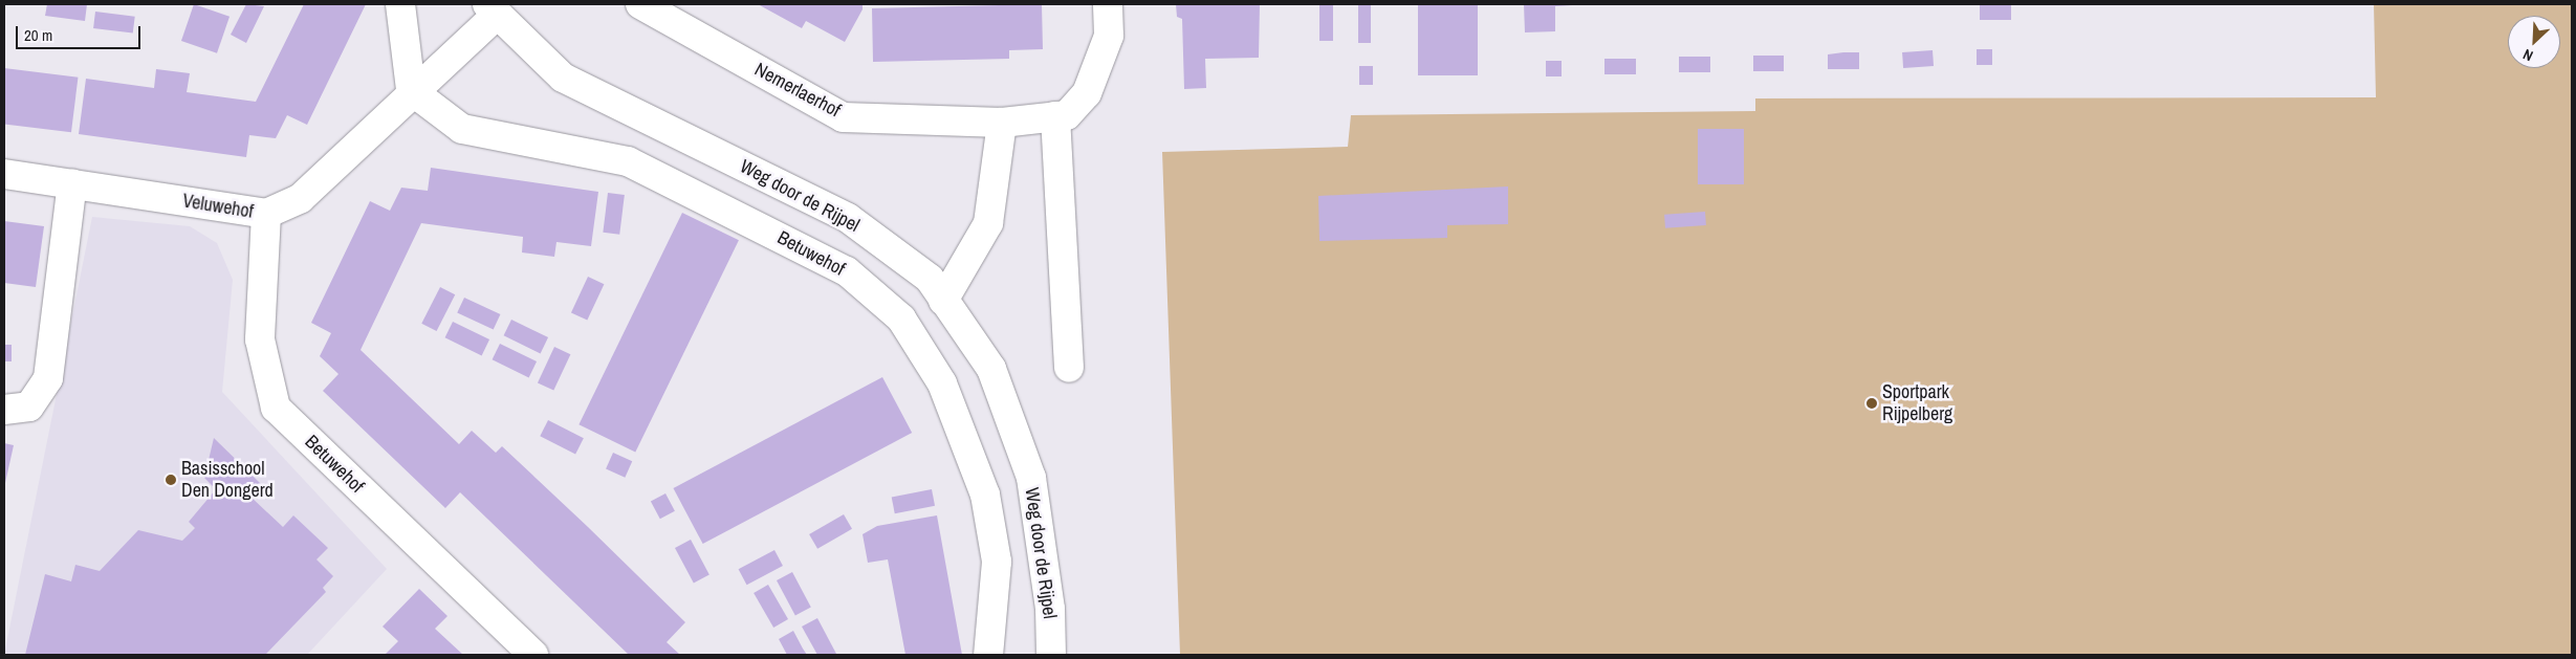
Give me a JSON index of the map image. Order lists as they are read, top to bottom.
{
  "streets": {
    "street": [
      "Nemerlaerhof",
      "Weg door de Rijpel",
      "Veluwehof",
      "Betuwehof"
    ]
  },
  "crossings": [
    ["Weg door de Rijpel", "Veluwehof"],
    ["Veluwehof", "Betuwehof"]
  ],
  "places": ["Sportpark Rijpelberg", "Basisschool Den Dongerd"],
  "scale_bar": "20 m",
  "north": "bottom left"
}
